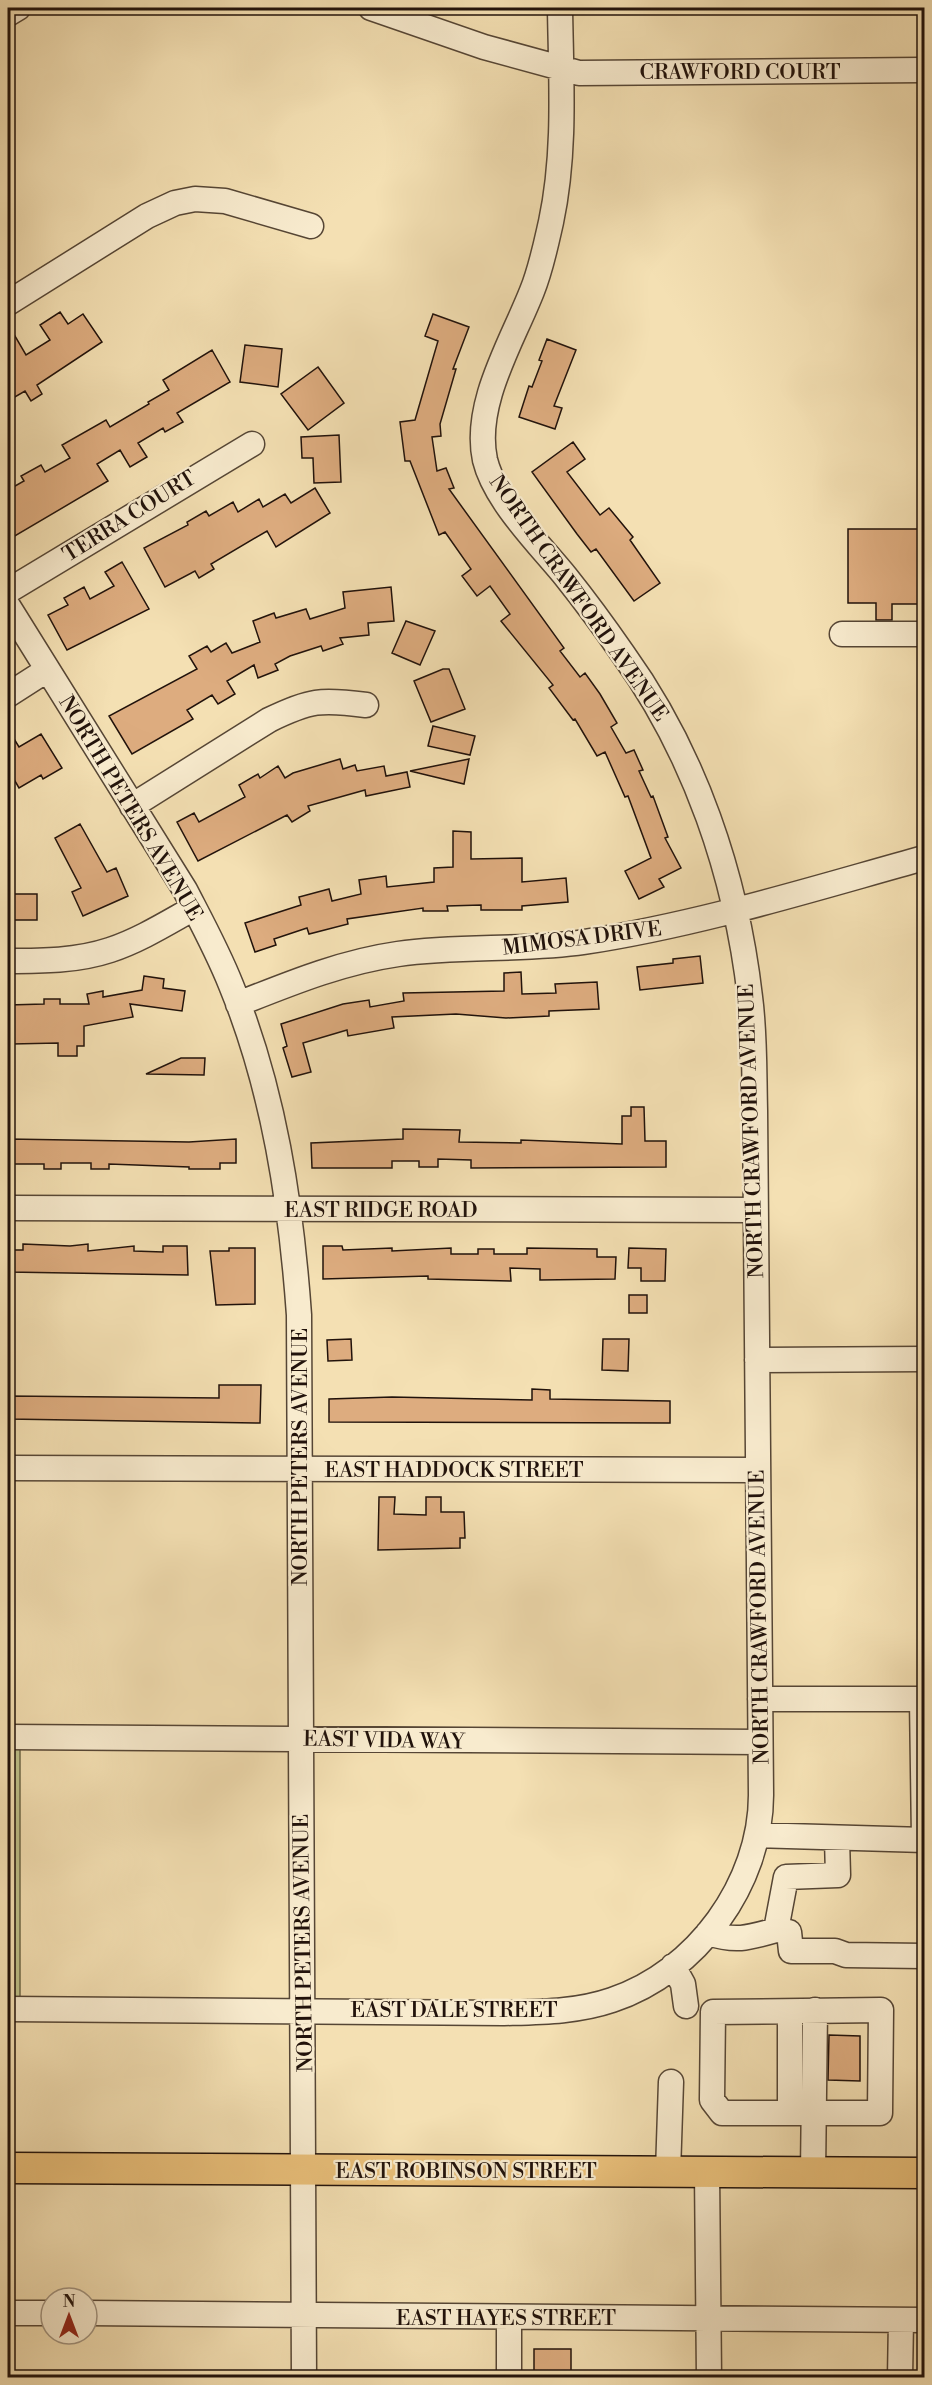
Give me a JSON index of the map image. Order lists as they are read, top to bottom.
{
  "streets": {
    "main road": ["EAST ROBINSON STREET"],
    "street": [
      "CRAWFORD COURT",
      "TERRA COURT",
      "NORTH CRAWFORD AVENUE",
      "NORTH PETERS AVENUE",
      "MIMOSA DRIVE",
      "EAST RIDGE ROAD",
      "EAST HADDOCK STREET",
      "EAST VIDA WAY",
      "EAST DALE STREET",
      "EAST HAYES STREET"
    ]
  },
  "crossings": [
    ["CRAWFORD COURT", "NORTH CRAWFORD AVENUE"],
    ["NORTH CRAWFORD AVENUE", "MIMOSA DRIVE"],
    ["NORTH CRAWFORD AVENUE", "EAST RIDGE ROAD"],
    ["NORTH CRAWFORD AVENUE", "EAST HADDOCK STREET"],
    ["NORTH CRAWFORD AVENUE", "EAST VIDA WAY"],
    ["NORTH CRAWFORD AVENUE", "EAST DALE STREET"],
    ["NORTH PETERS AVENUE", "MIMOSA DRIVE"],
    ["NORTH PETERS AVENUE", "EAST RIDGE ROAD"],
    ["NORTH PETERS AVENUE", "EAST HADDOCK STREET"],
    ["NORTH PETERS AVENUE", "EAST VIDA WAY"],
    ["NORTH PETERS AVENUE", "EAST DALE STREET"],
    ["NORTH PETERS AVENUE", "EAST ROBINSON STREET"],
    ["NORTH PETERS AVENUE", "EAST HAYES STREET"]
  ],
  "north": "top"
}
